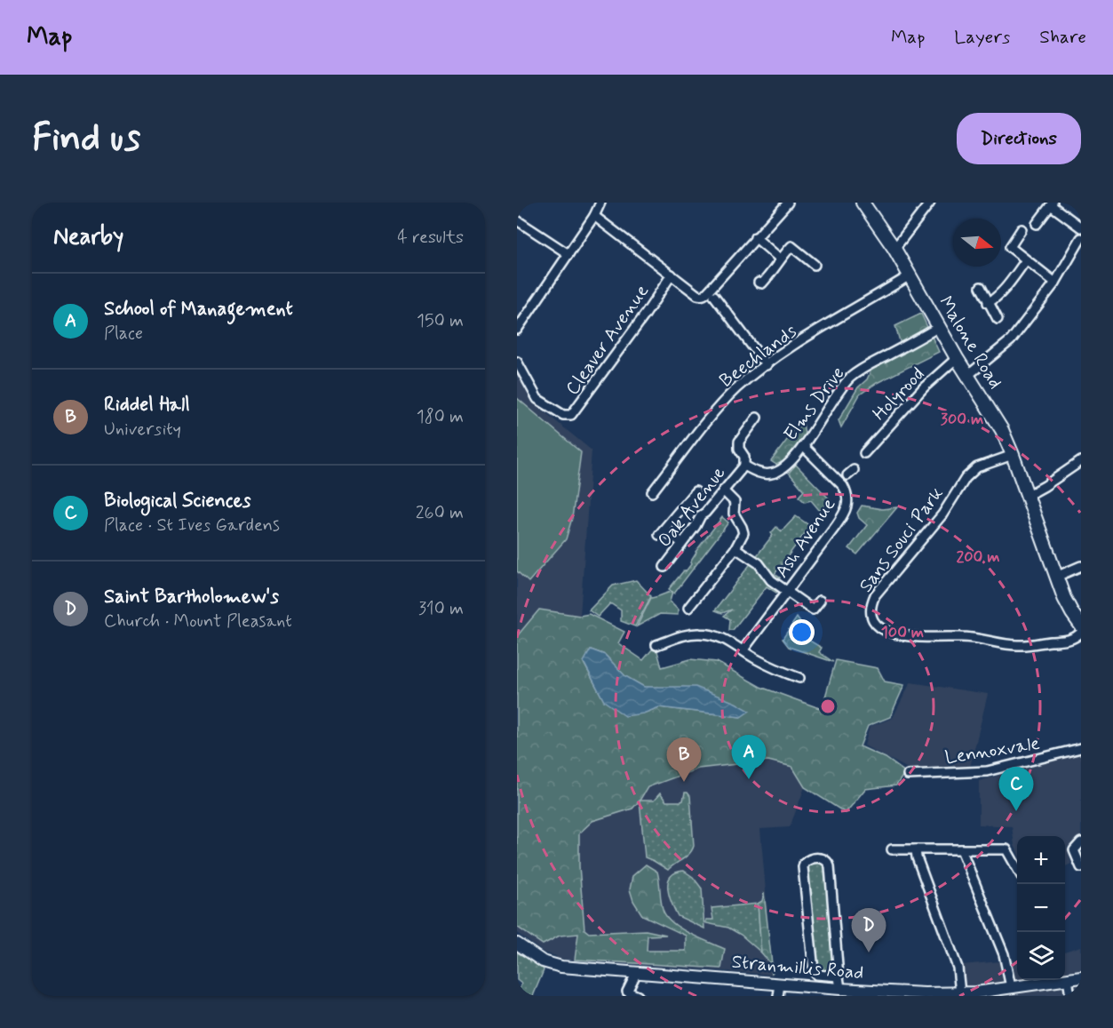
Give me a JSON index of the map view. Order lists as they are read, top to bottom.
{
  "streets": {
    "main road": ["Malone Road"],
    "street": [
      "Cleaver Avenue",
      "Beechlands",
      "Holyrood",
      "Elms Drive",
      "Oak Avenue",
      "Ash Avenue",
      "Sans Souci Park",
      "Lennoxvale",
      "Stranmillis Road"
    ]
  },
  "crossings": [
    ["Malone Road", "Beechlands"],
    ["Malone Road", "Holyrood"],
    ["Malone Road", "Elms Drive"],
    ["Malone Road", "Sans Souci Park"],
    ["Elms Drive", "Oak Avenue"],
    ["Elms Drive", "Ash Avenue"]
  ],
  "north": "right",
  "page": {
    "header": "Map",
    "nav": ["Map", "Layers", "Share"],
    "buttons": "Directions",
    "title": "Find us",
    "heading": ["Nearby", "4 results"],
    "list": [
      {
        "mark": "A",
        "name": "School of Management",
        "note": "Place",
        "value": "150 m"
      },
      {
        "mark": "B",
        "name": "Riddel Hall",
        "note": "University",
        "value": "180 m"
      },
      {
        "mark": "C",
        "name": "Biological Sciences",
        "note": "Place · St Ives Gardens",
        "value": "260 m"
      },
      {
        "mark": "D",
        "name": "Saint Bartholomew's",
        "note": "Church · Mount Pleasant",
        "value": "310 m"
      }
    ],
    "pins": [
      "A",
      "B",
      "C",
      "D"
    ],
    "map_buttons": ["+", "−"]
  },
  "rings": ["300 m", "200 m", "100 m"]
}
